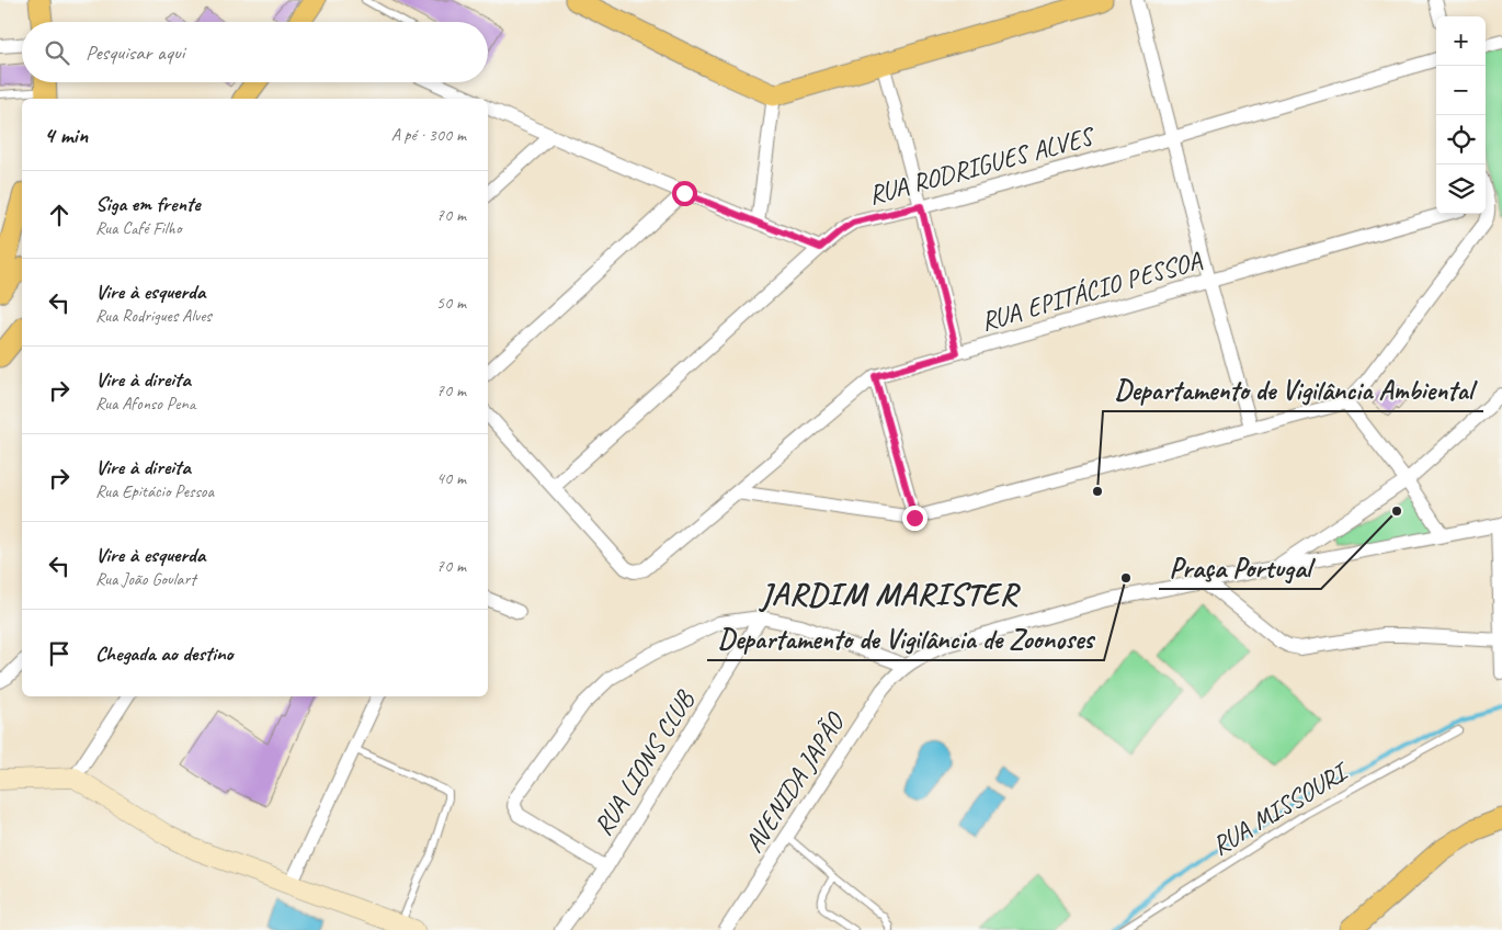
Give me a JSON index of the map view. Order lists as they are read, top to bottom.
{
  "streets": {
    "street": [
      "RUA RODRIGUES ALVES",
      "RUA EPITÁCIO PESSOA",
      "RUA LIONS CLUB",
      "AVENIDA JAPÃO"
    ],
    "lane": ["RUA MISSOURI"]
  },
  "crossings": [
    ["RUA RODRIGUES ALVES", "RUA EPITÁCIO PESSOA"]
  ],
  "districts": ["JARDIM MARISTER"],
  "places": ["Departamento de Vigilância Ambiental", "Praça Portugal", "Departamento de Vigilância de Zoonoses"],
  "page": {
    "map_buttons": ["+", "−"],
    "search": "Pesquisar aqui",
    "heading": ["4 min", "A pé · 300 m"],
    "list": [
      ["Siga em frente", "Rua Café Filho", "70 m"],
      ["Vire à esquerda", "Rua Rodrigues Alves", "50 m"],
      ["Vire à direita", "Rua Afonso Pena", "70 m"],
      ["Vire à direita", "Rua Epitácio Pessoa", "40 m"],
      ["Vire à esquerda", "Rua João Goulart", "70 m"],
      "Chegada ao destino"
    ]
  }
}
